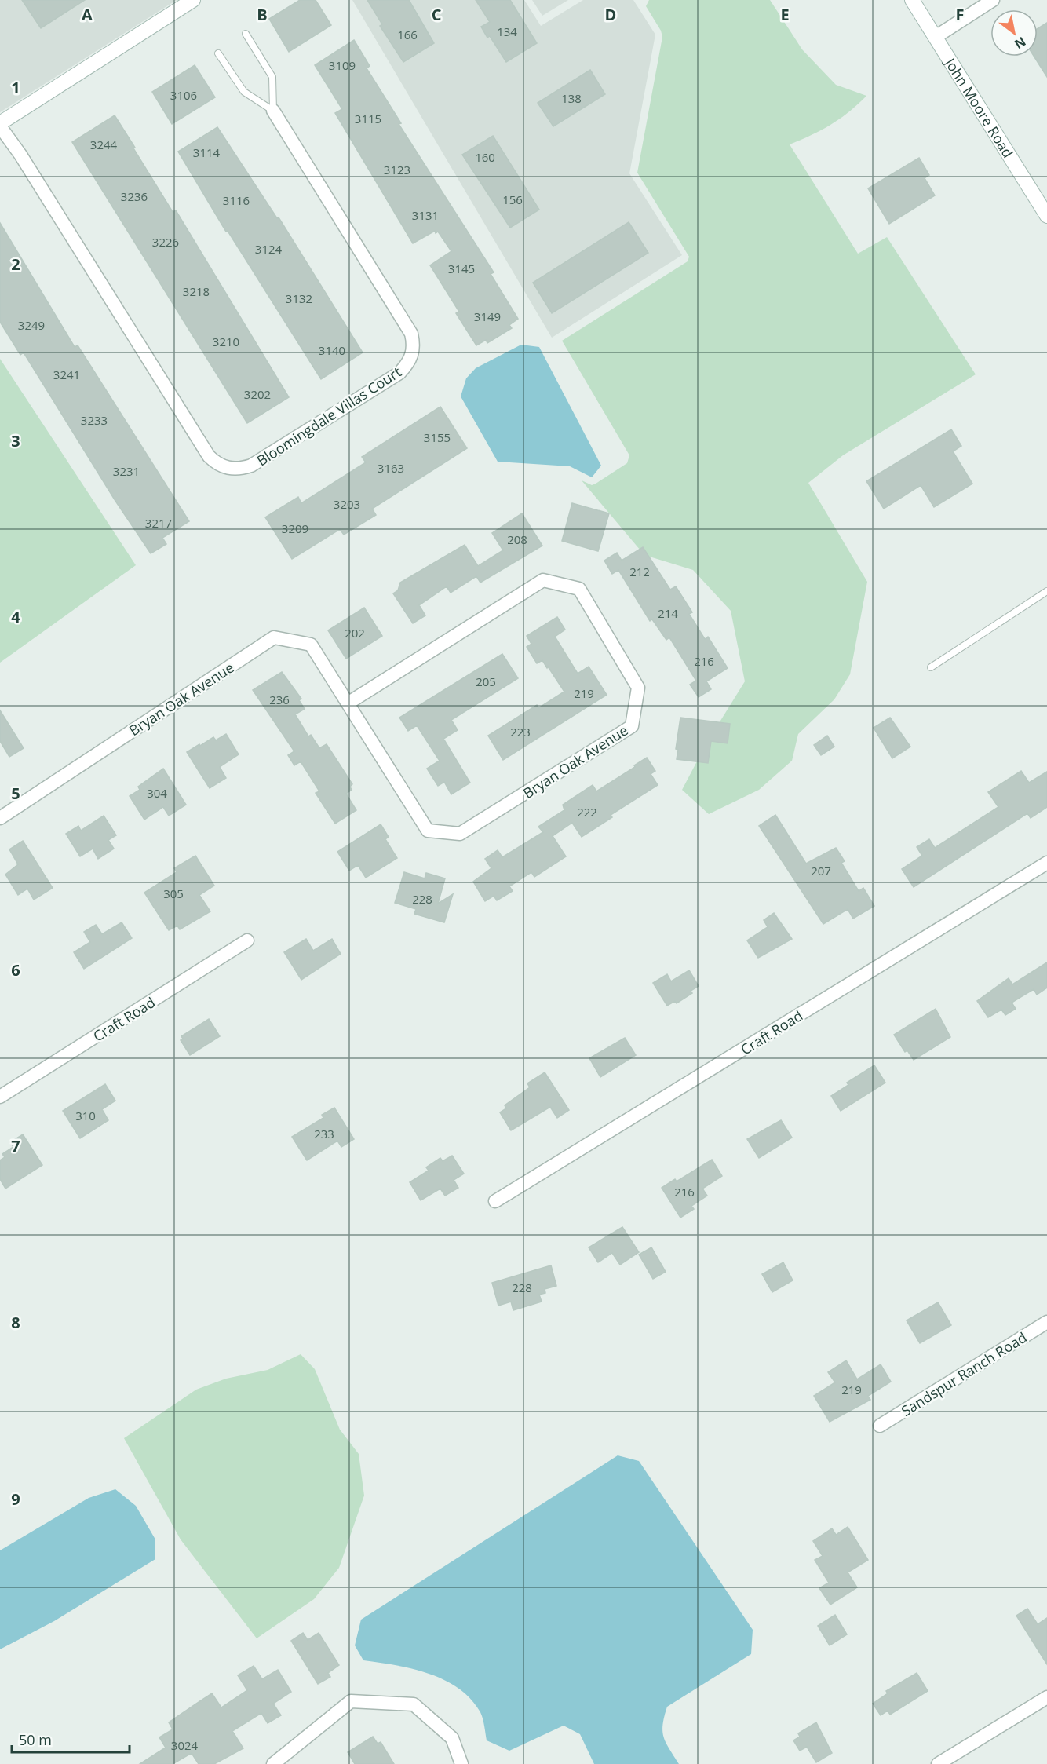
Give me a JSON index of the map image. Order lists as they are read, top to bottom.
{
  "streets": {
    "street": [
      "John Moore Road",
      "Bloomingdale Villas Court",
      "Bryan Oak Avenue",
      "Craft Road",
      "Sandspur Ranch Road"
    ]
  },
  "house_numbers": [
    "134",
    "166",
    "3109",
    "3106",
    "138",
    "3115",
    "3244",
    "3114",
    "160",
    "3123",
    "3236",
    "156",
    "3116",
    "3131",
    "3226",
    "3124",
    "3145",
    "3218",
    "3132",
    "3149",
    "3249",
    "3210",
    "3140",
    "3241",
    "3202",
    "3233",
    "3155",
    "3163",
    "3231",
    "3203",
    "3217",
    "3209",
    "208",
    "212",
    "214",
    "202",
    "216",
    "205",
    "219",
    "236",
    "223",
    "304",
    "222",
    "207",
    "305",
    "228",
    "310",
    "233",
    "216",
    "228",
    "219",
    "3024"
  ],
  "scale_bar": "50 m",
  "north": "bottom right",
  "grid": {
    "columns": [
      "A",
      "B",
      "C",
      "D",
      "E",
      "F"
    ],
    "rows": [
      "1",
      "2",
      "3",
      "4",
      "5",
      "6",
      "7",
      "8",
      "9"
    ]
  }
}
